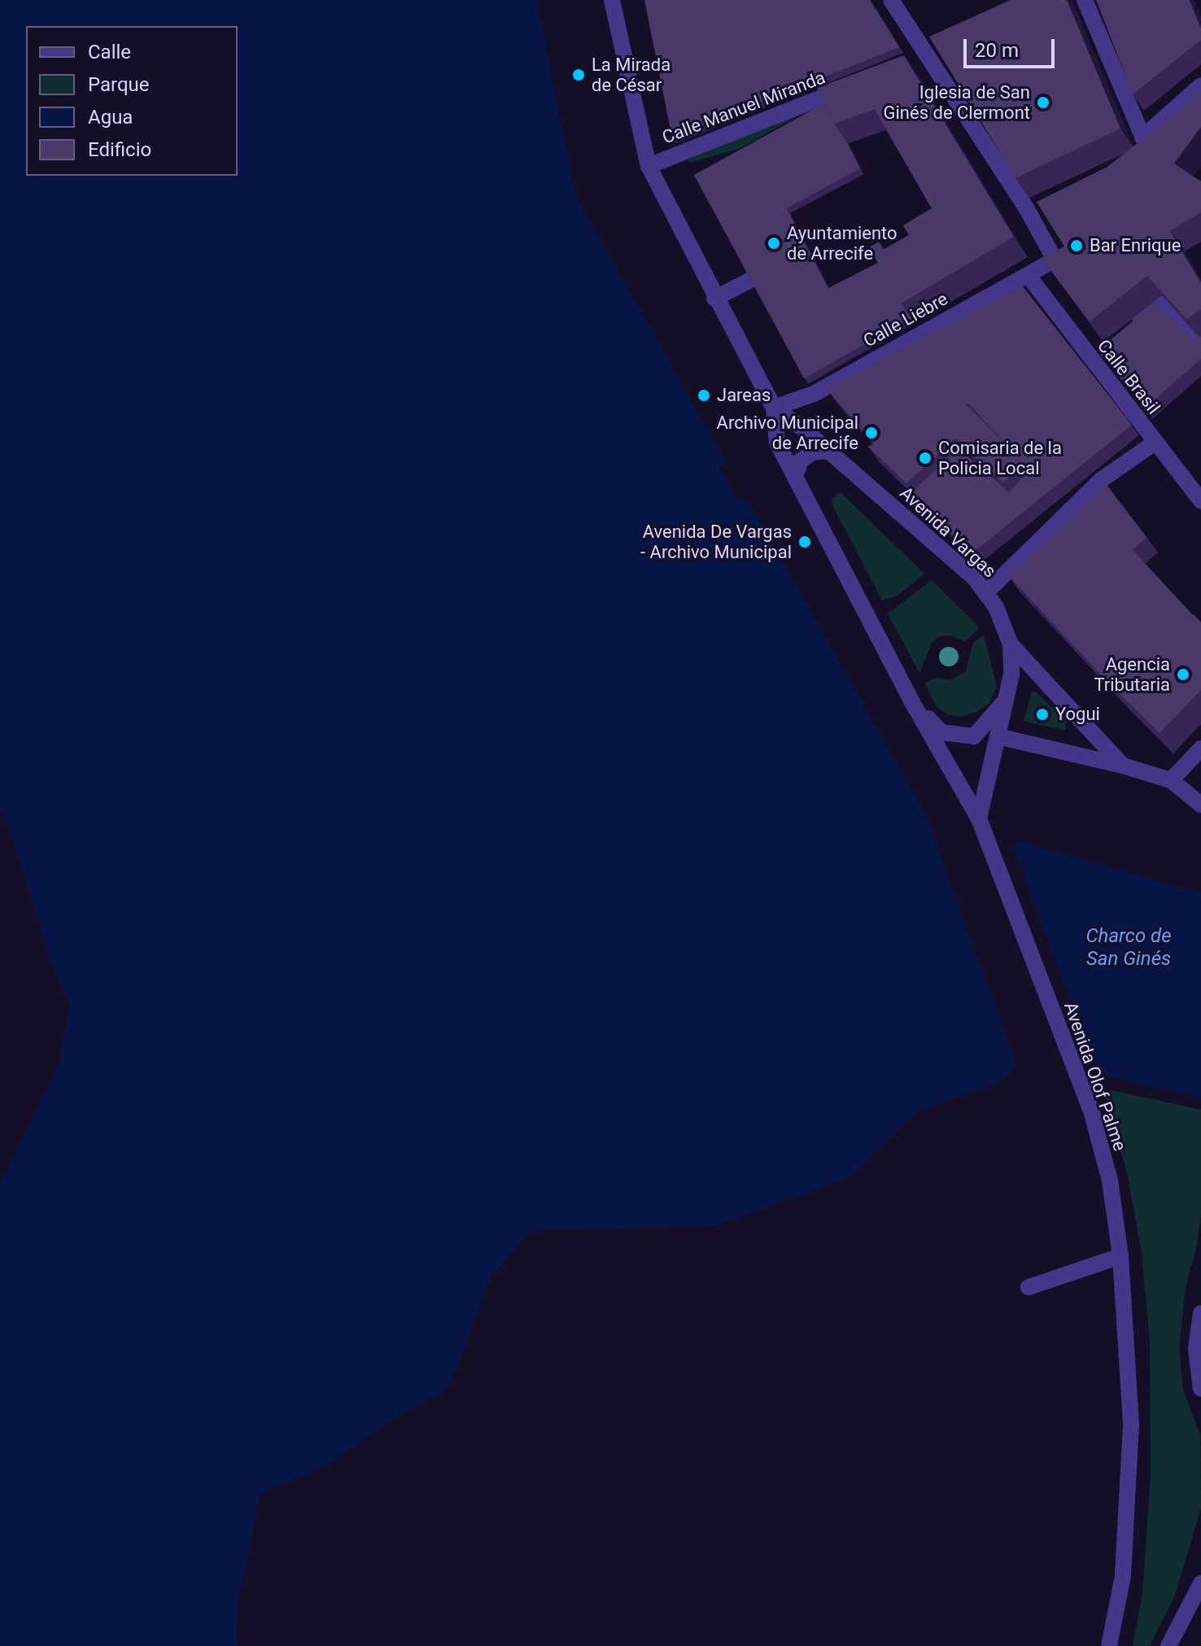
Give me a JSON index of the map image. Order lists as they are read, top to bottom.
{
  "streets": {
    "street": [
      "Calle Manuel Miranda",
      "Calle Liebre",
      "Calle Brasil",
      "Avenida Vargas",
      "Avenida Olof Palme"
    ]
  },
  "crossings": [
    ["Calle Manuel Miranda", "Avenida Vargas"],
    ["Calle Liebre", "Calle Brasil"],
    ["Calle Liebre", "Avenida Vargas"],
    ["Avenida Vargas", "Avenida Olof Palme"]
  ],
  "water": ["Charco de San Ginés"],
  "places": [
    "La Mirada de César",
    "Iglesia de San Ginés de Clermont",
    "Ayuntamiento de Arrecife",
    "Bar Enrique",
    "Jareas",
    "Archivo Municipal de Arrecife",
    "Comisaria de la Policia Local",
    "Avenida De Vargas - Archivo Municipal",
    "Agencia Tributaria",
    "Yogui"
  ],
  "legend": [
    "Calle",
    "Parque",
    "Agua",
    "Edificio"
  ],
  "scale_bar": "20 m"
}
